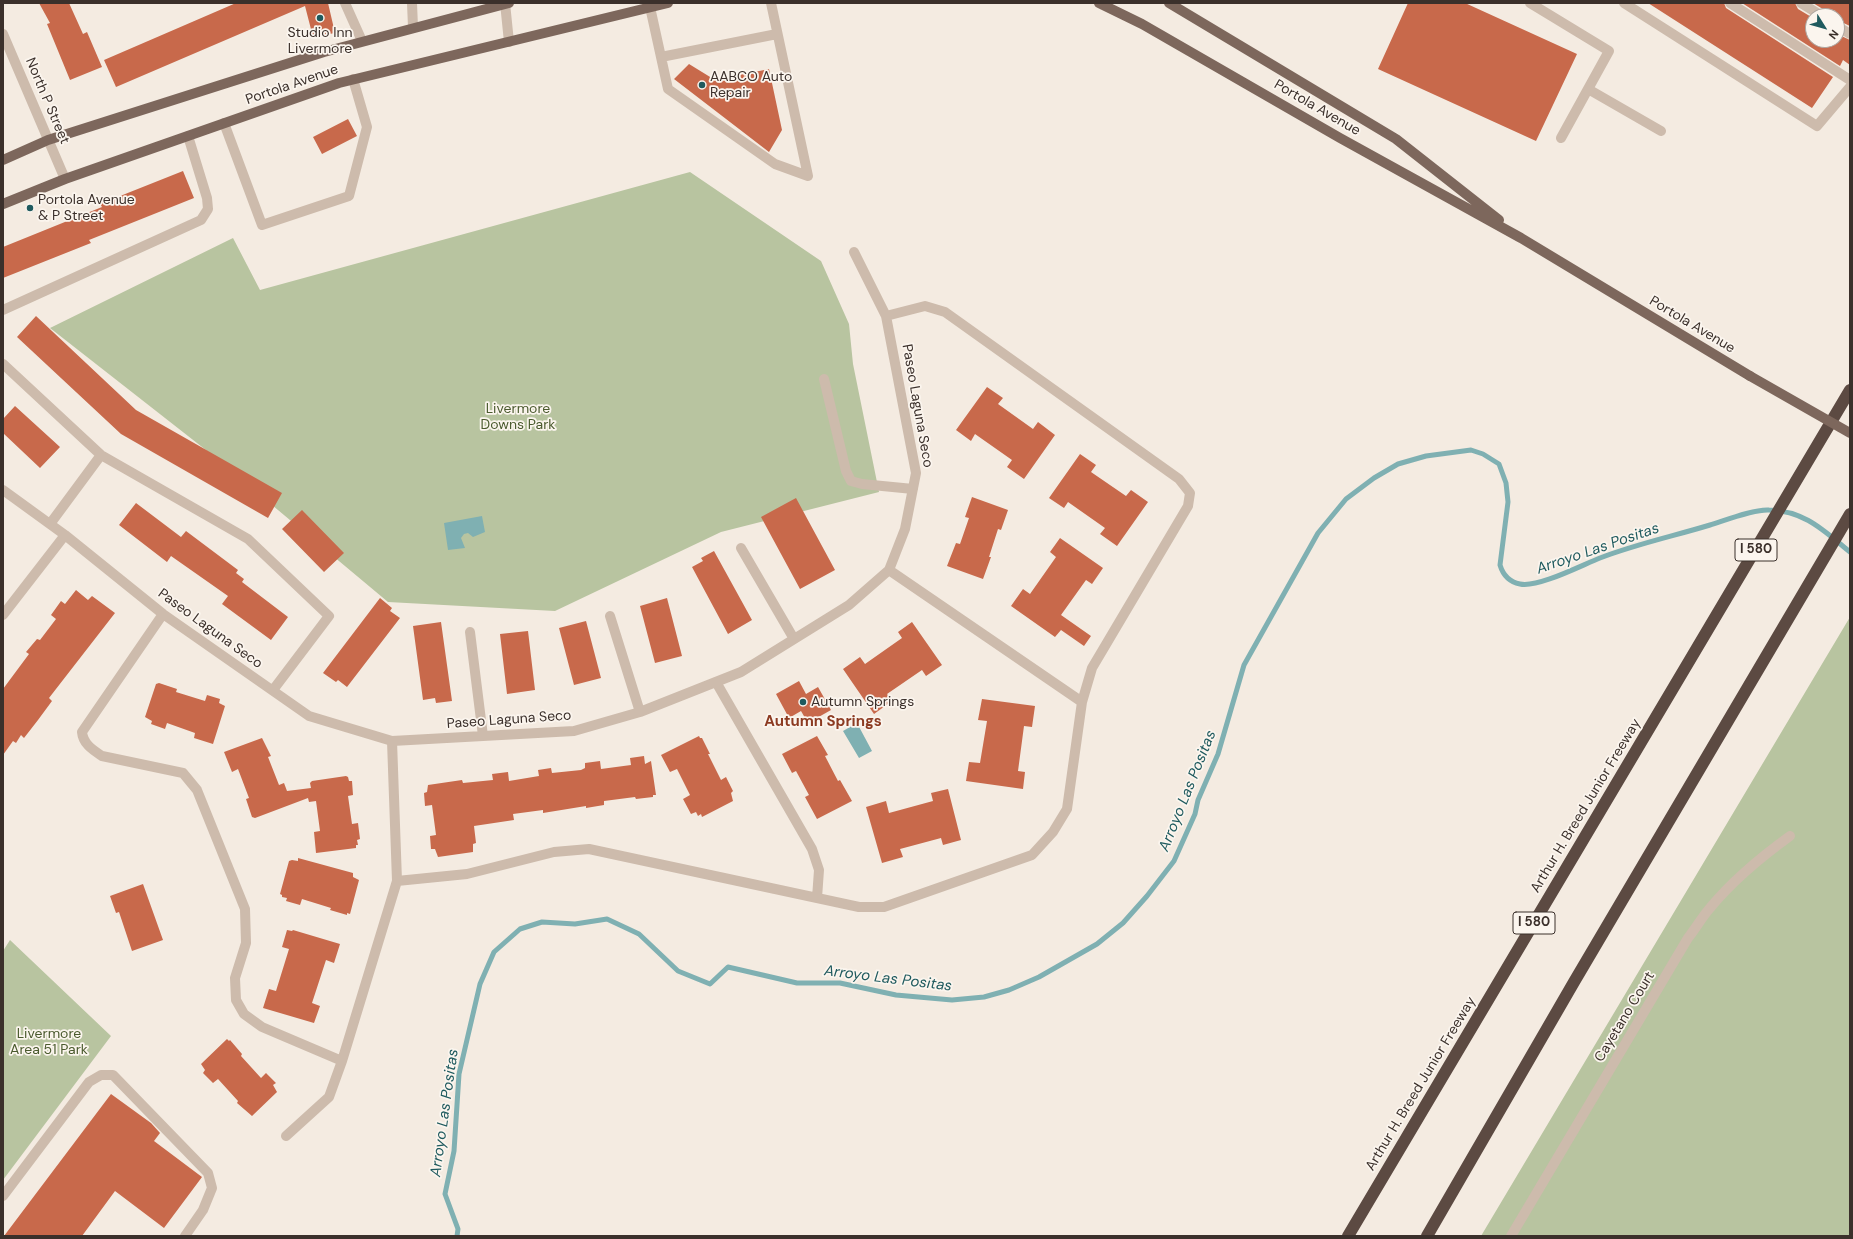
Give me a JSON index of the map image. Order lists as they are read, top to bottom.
{
  "streets": {
    "highway": ["I 580", "Arthur H. Breed Junior Freeway"],
    "main road": ["Portola Avenue"],
    "street": ["North P Street", "Paseo Laguna Seco", "Cayetano Court"]
  },
  "crossings": [
    ["Portola Avenue", "North P Street"]
  ],
  "districts": ["Autumn Springs"],
  "water": ["Arroyo Las Positas"],
  "parks": ["Livermore Downs Park", "Livermore Area 51 Park"],
  "places": [
    "Studio Inn Livermore",
    "AABCO Auto Repair",
    "Portola Avenue & P Street",
    "Autumn Springs"
  ],
  "north": "bottom right"
}
